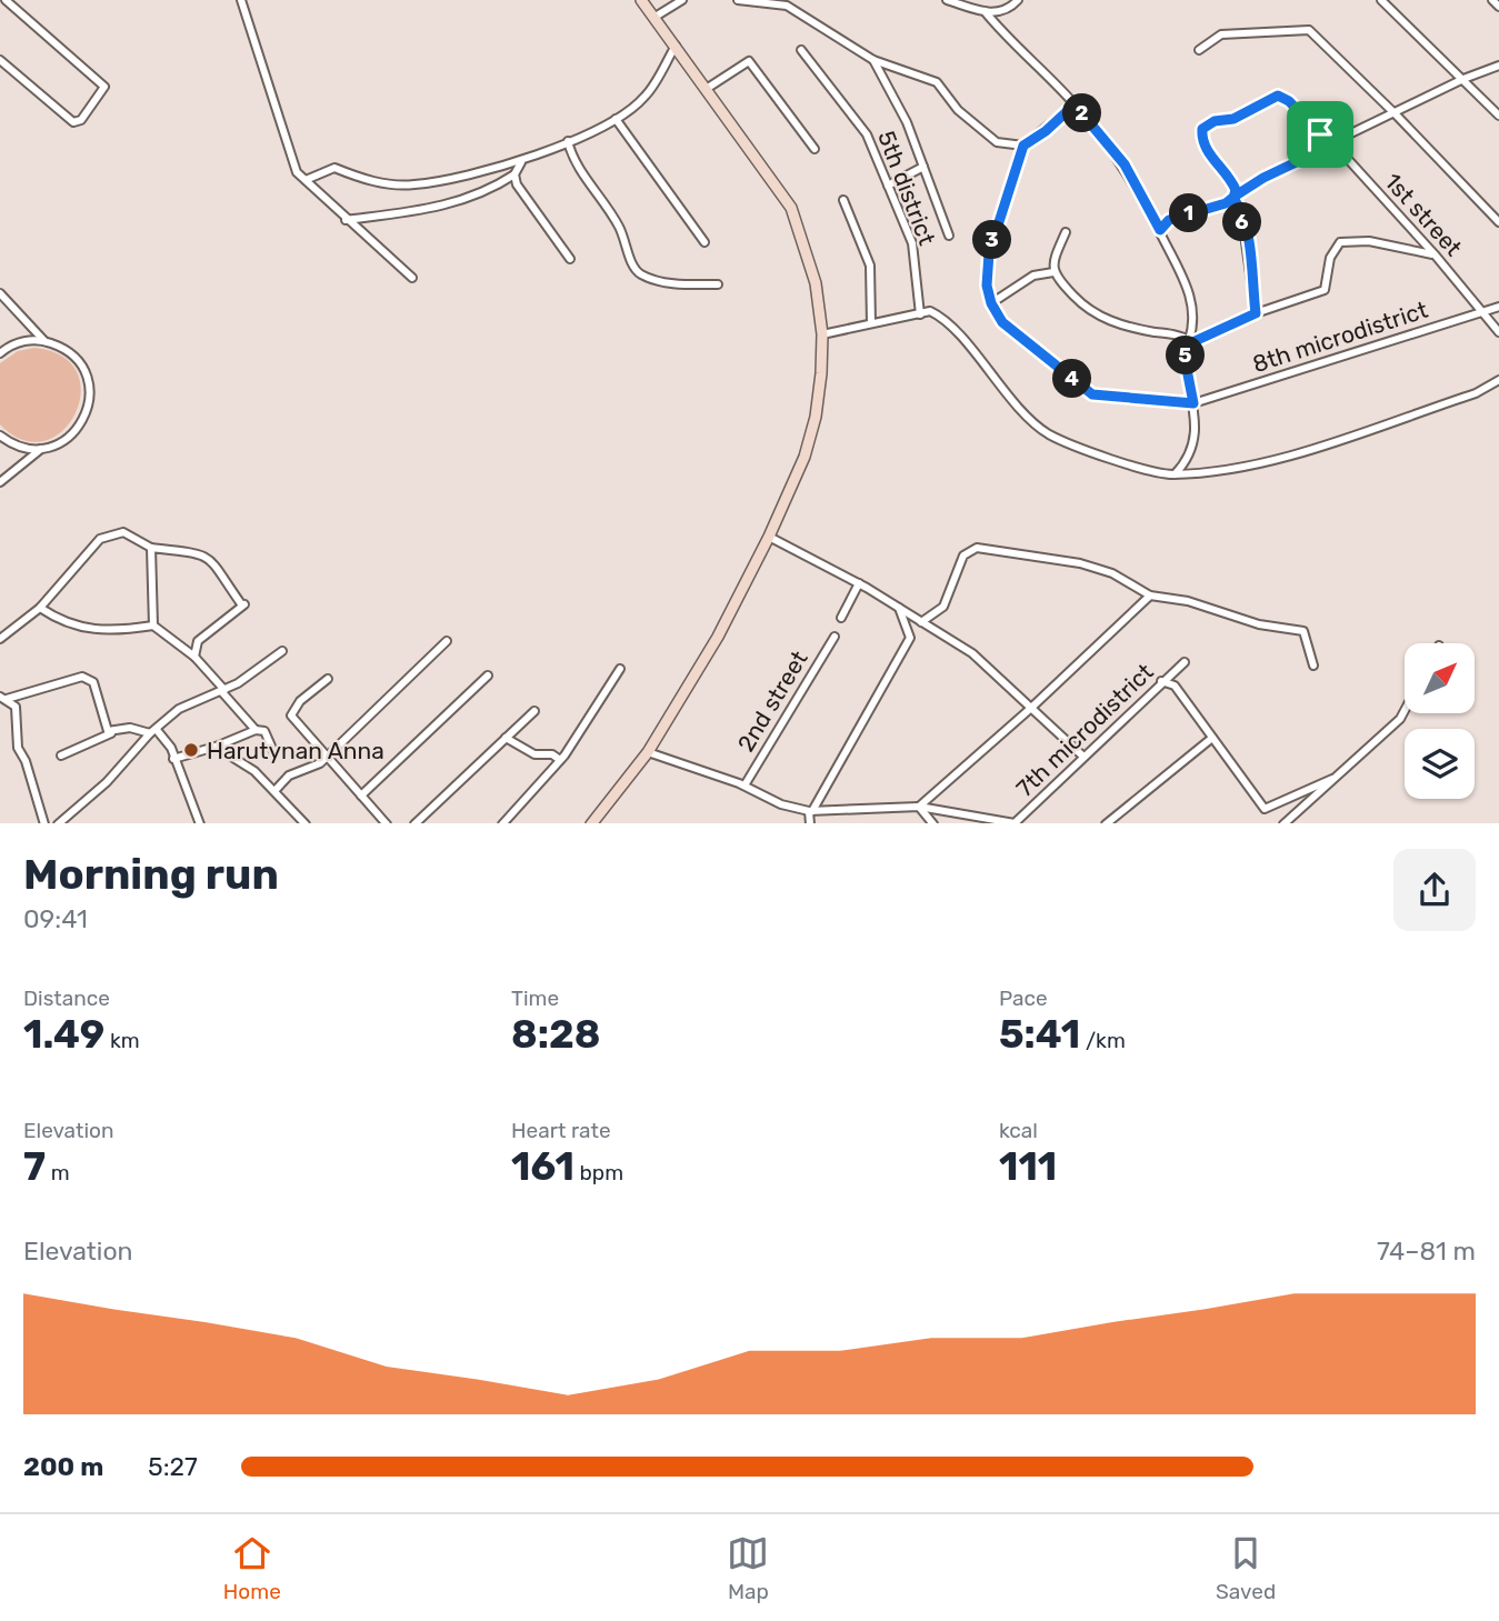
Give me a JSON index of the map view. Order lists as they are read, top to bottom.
{
  "streets": {
    "street": [
      "5th district",
      "1st street",
      "8th microdistrict",
      "2nd street",
      "7th microdistrict"
    ]
  },
  "crossings": [
    ["1st street", "8th microdistrict"],
    ["2nd street", "7th microdistrict"]
  ],
  "places": ["Harutynan Anna"],
  "north": "top right",
  "page": {
    "pins": [
      "2",
      "1",
      "6",
      "3",
      "5",
      "4"
    ],
    "heading": ["Morning run", "09:41"],
    "stats": [
      ["Distance", "1.49 km"],
      ["Time", "8:28"],
      ["Pace", "5:41 /km"],
      ["Elevation", "7 m"],
      ["Heart rate", "161 bpm"],
      ["kcal", "111"]
    ],
    "chart": ["Elevation", "74–81 m"],
    "list": [
      {
        "name": "200 m",
        "note": "5:27"
      }
    ],
    "tabs": ["Home", "Map", "Saved"]
  }
}
